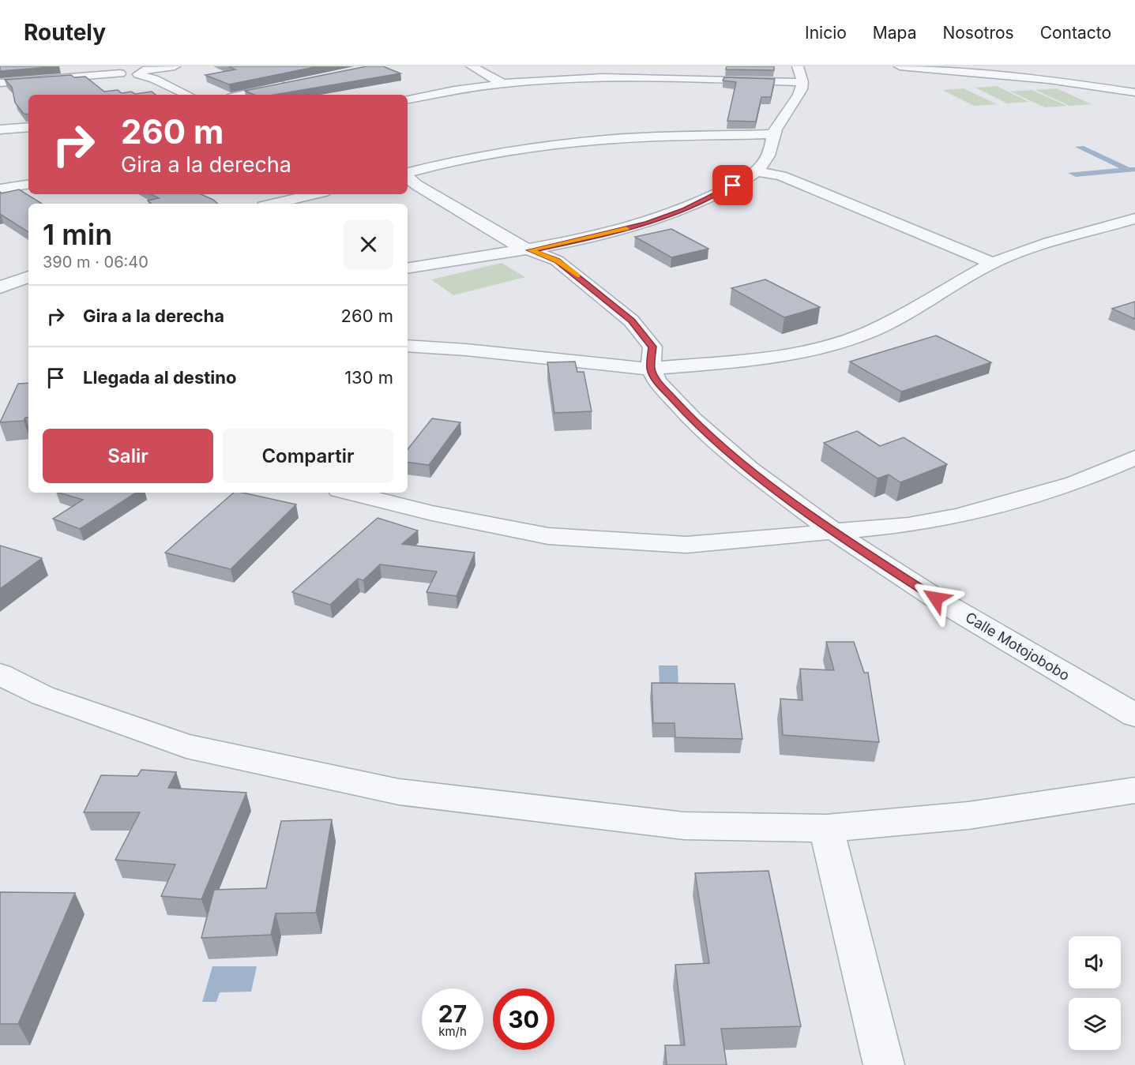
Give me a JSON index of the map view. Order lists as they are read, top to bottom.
{
  "streets": {
    "street": ["Calle Motojobobo"]
  },
  "page": {
    "header": "Routely",
    "nav": [
      "Inicio",
      "Mapa",
      "Nosotros",
      "Contacto"
    ],
    "turn": ["260 m", "Gira a la derecha"],
    "heading": ["1 min", "390 m · 06:40"],
    "list": [
      {
        "name": "Gira a la derecha",
        "value": "260 m"
      },
      {
        "name": "Llegada al destino",
        "value": "130 m"
      }
    ],
    "buttons": ["Salir", "Compartir"],
    "speed": "27 km/h",
    "limit": "30"
  }
}
